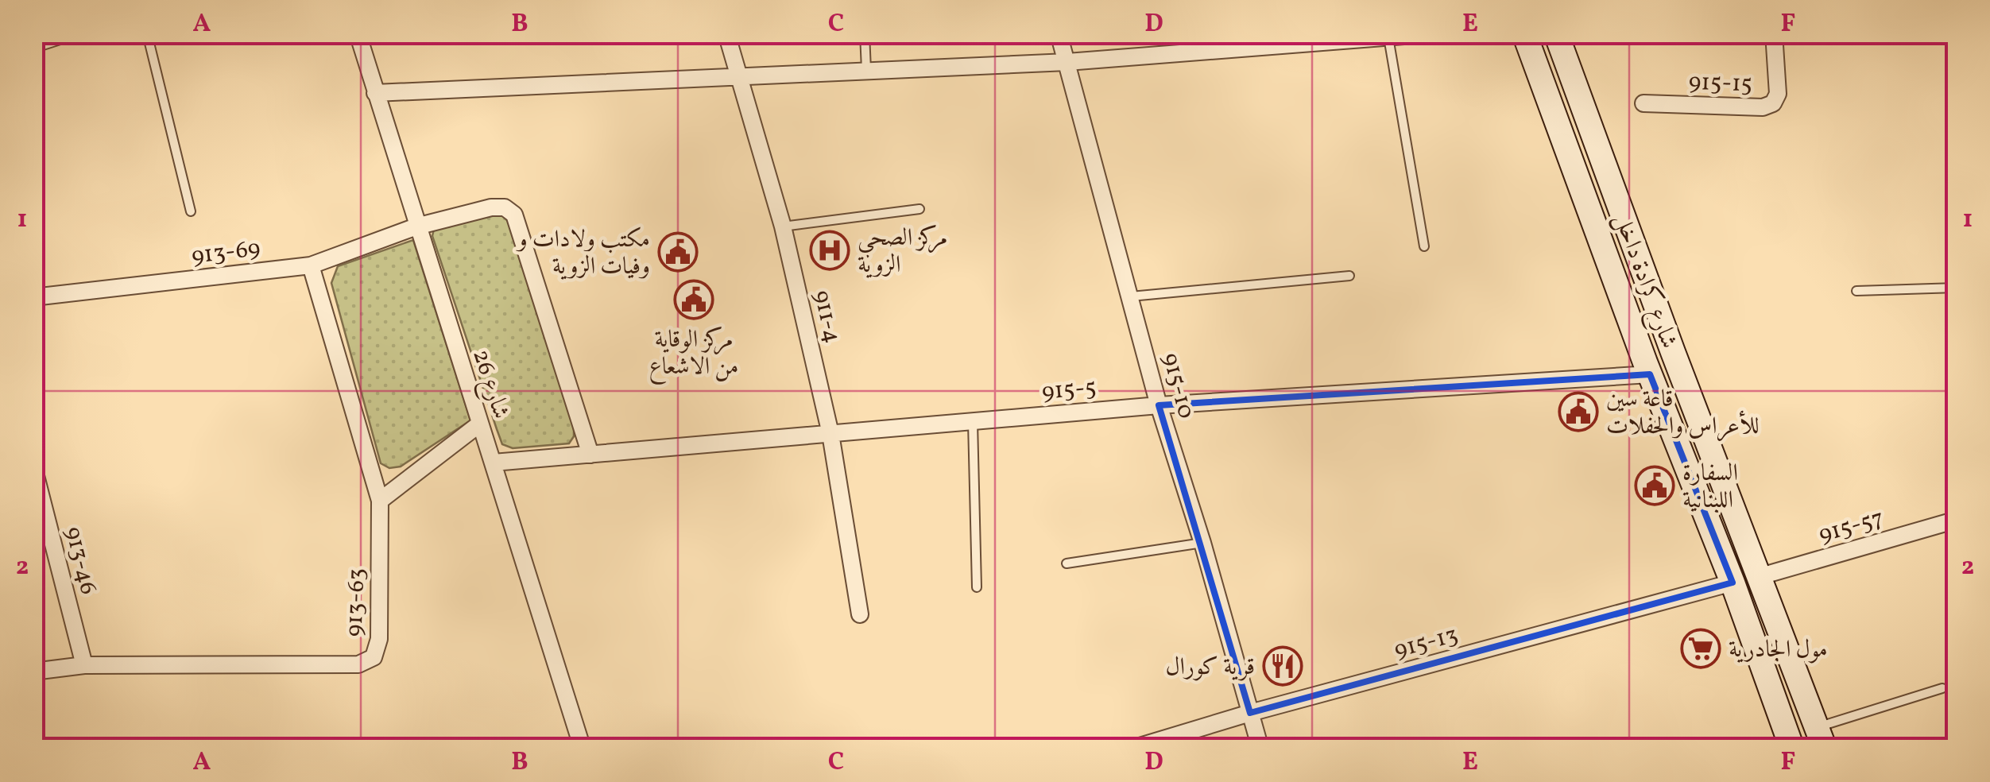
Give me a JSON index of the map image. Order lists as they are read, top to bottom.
{
  "streets": {
    "main road": ["شارع كرادة داخل"],
    "street": [
      "915-15",
      "913-69",
      "911-4",
      "شارع 26",
      "915-10",
      "915-5",
      "915-57",
      "913-46",
      "913-63",
      "915-13"
    ]
  },
  "crossings": [
    ["913-69", "شارع 26"],
    ["913-69", "915-5"],
    ["913-69", "913-63"],
    ["شارع كرادة داخل", "915-5"],
    ["شارع كرادة داخل", "915-57"],
    ["شارع كرادة داخل", "915-13"],
    ["911-4", "915-5"],
    ["شارع 26", "915-5"],
    ["915-10", "915-5"],
    ["915-10", "915-13"],
    ["913-46", "913-63"]
  ],
  "places": {
    "hospital": ["مركز الصحي الزوية"],
    "public building": [
      "مكتب ولادات و وفيات الزوية",
      "مركز الوقاية من الاشعاع",
      "قاعة سين للأعراس والحفلات",
      "السفارة اللبنانية"
    ],
    "supermarket": ["مول الجادرية"],
    "restaurant": ["قرية كورال"]
  },
  "grid": {
    "columns": [
      "A",
      "B",
      "C",
      "D",
      "E",
      "F"
    ],
    "rows": ["1", "2"]
  }
}
